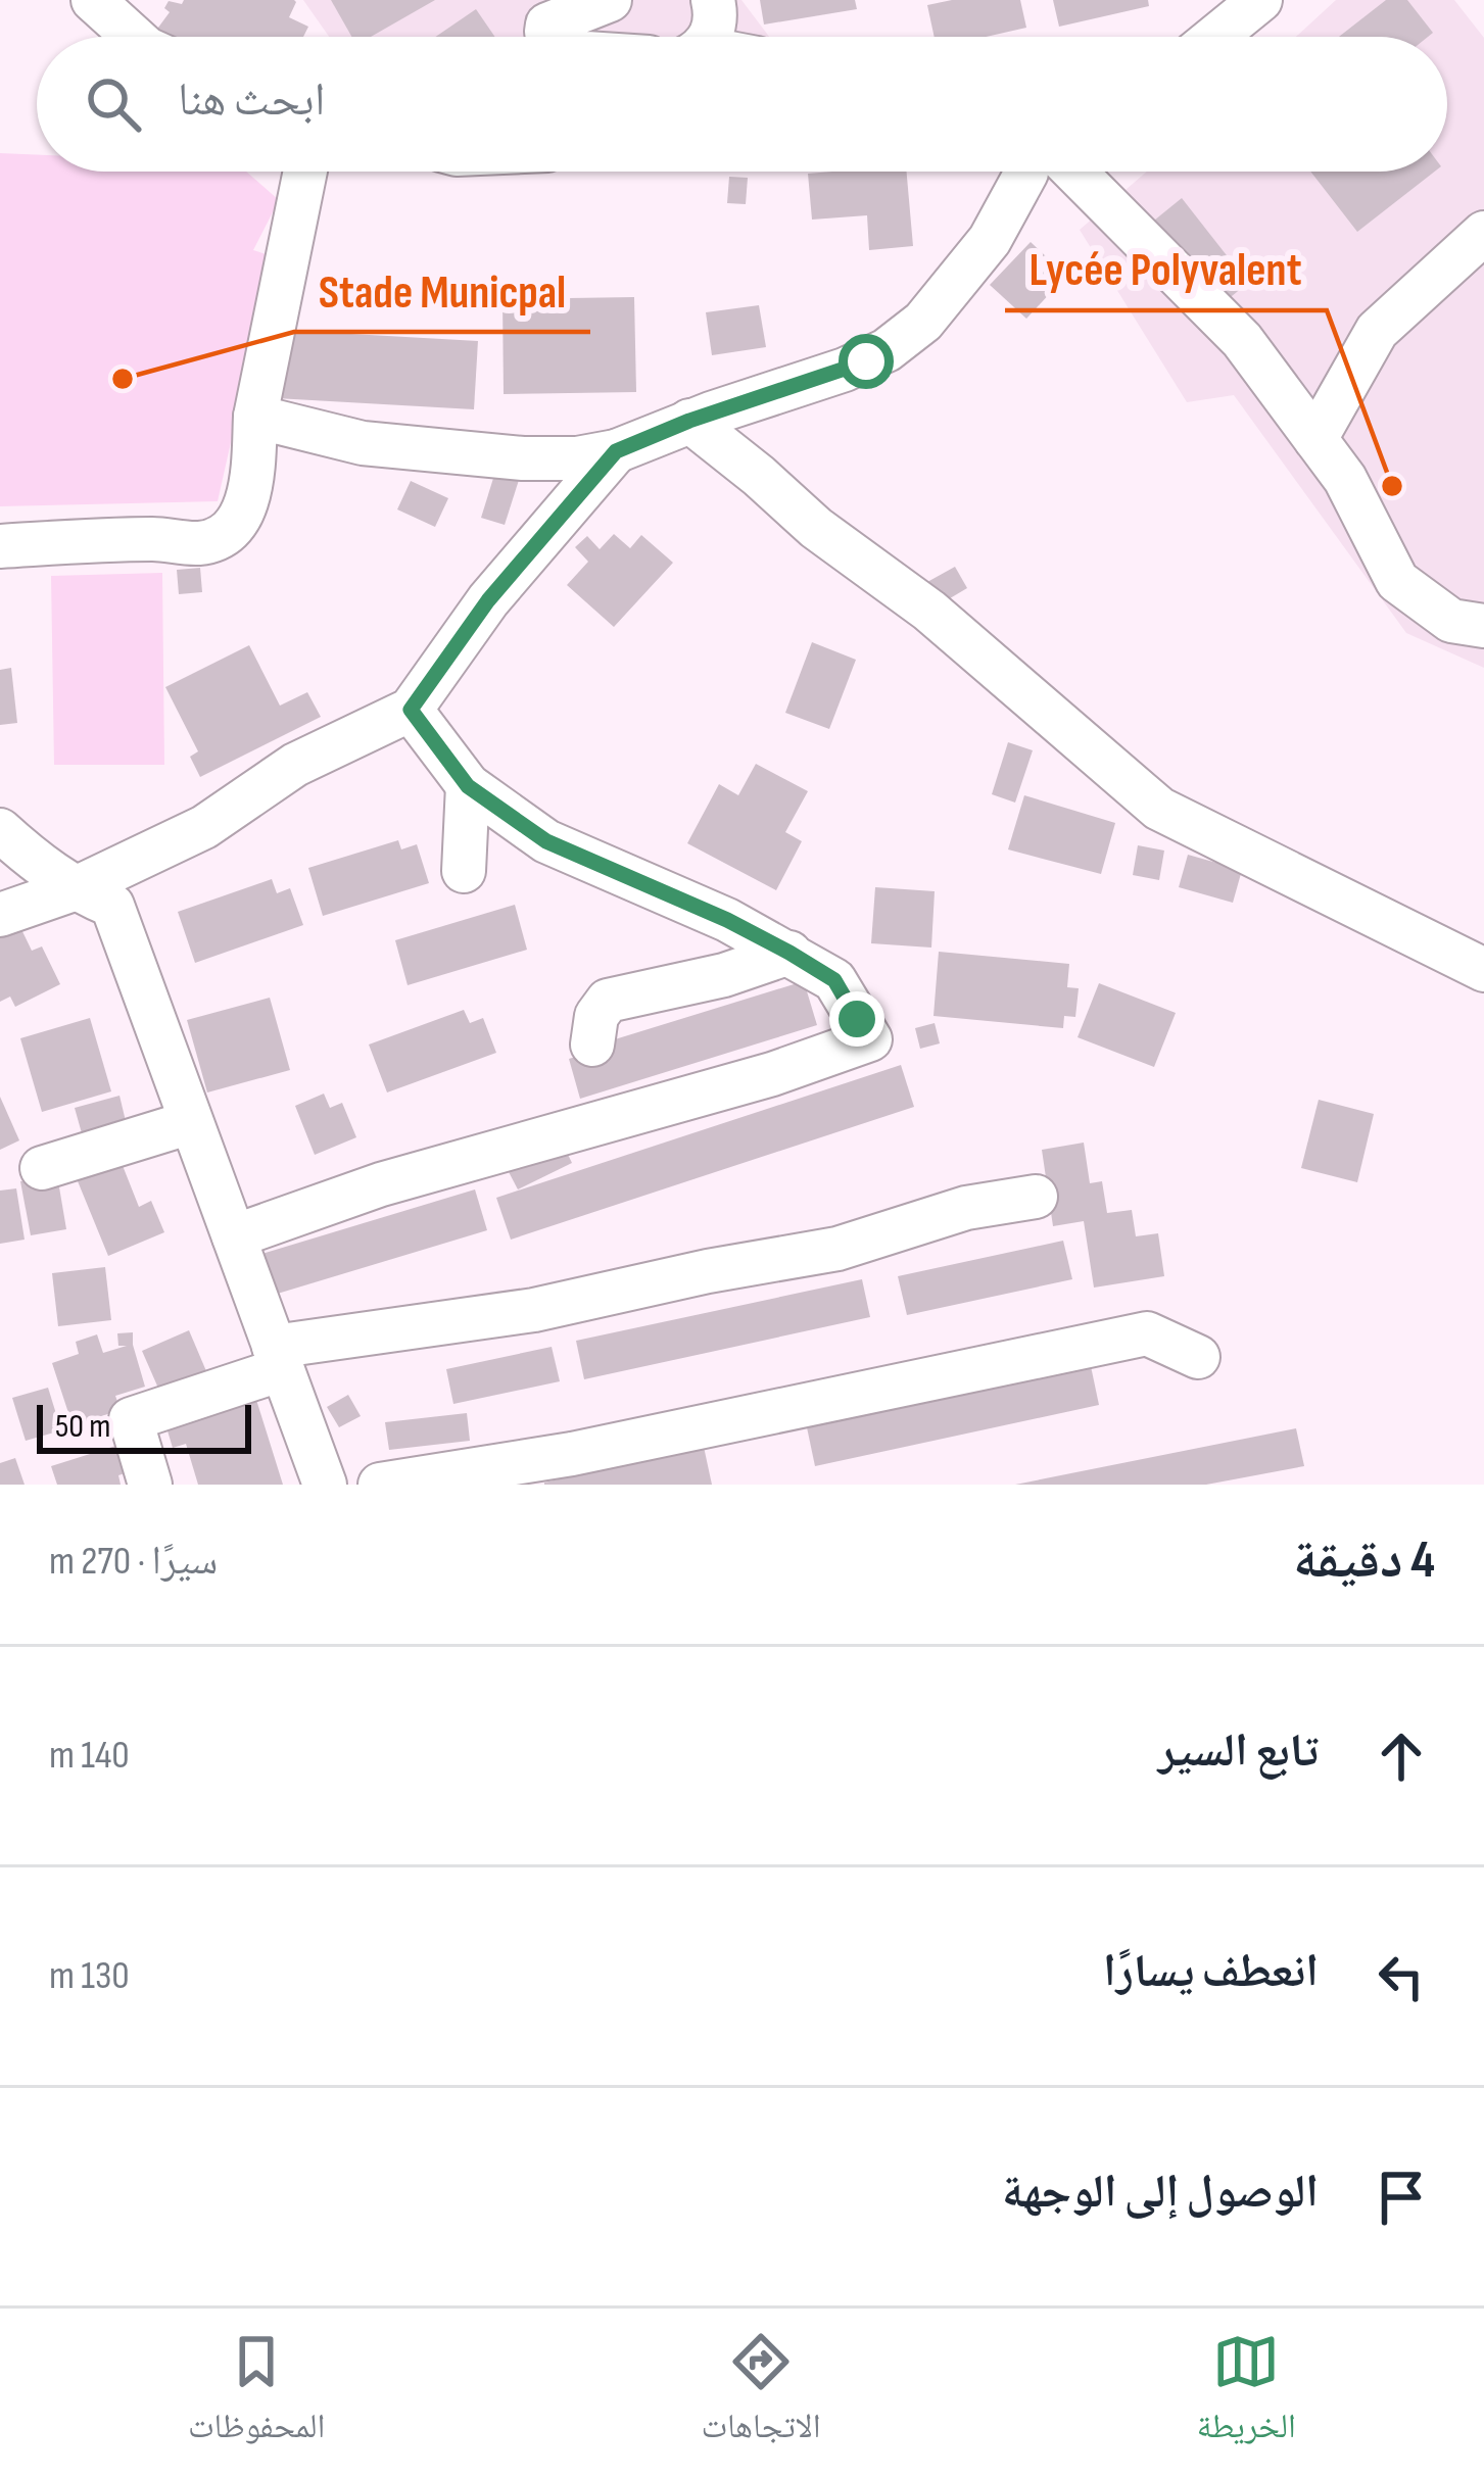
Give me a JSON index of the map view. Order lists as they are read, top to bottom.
{
  "places": ["Stade Municpal", "Lycée Polyvalent"],
  "scale_bar": "50 m",
  "page": {
    "search": "ابحث هنا",
    "scale": "50 m",
    "heading": ["4 دقيقة", "سيرًا · 270 m"],
    "list": [
      ["تابع السير", "140 m"],
      ["انعطف يسارًا", "130 m"],
      "الوصول إلى الوجهة"
    ],
    "nav": ["الخريطة", "الاتجاهات", "المحفوظات"]
  }
}
